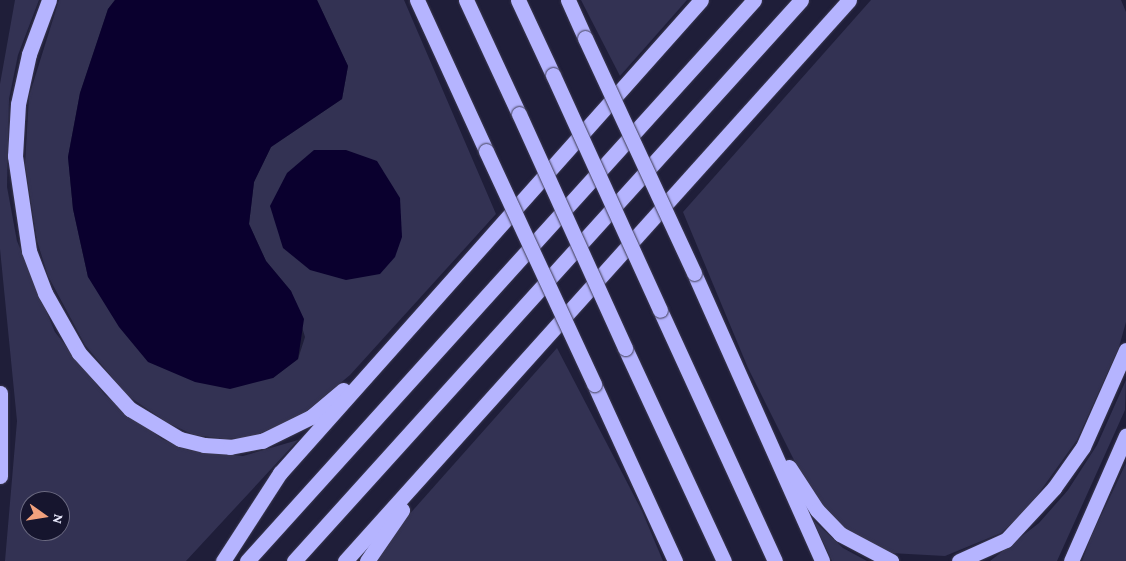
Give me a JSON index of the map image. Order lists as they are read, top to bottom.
{
  "north": "right"
}
